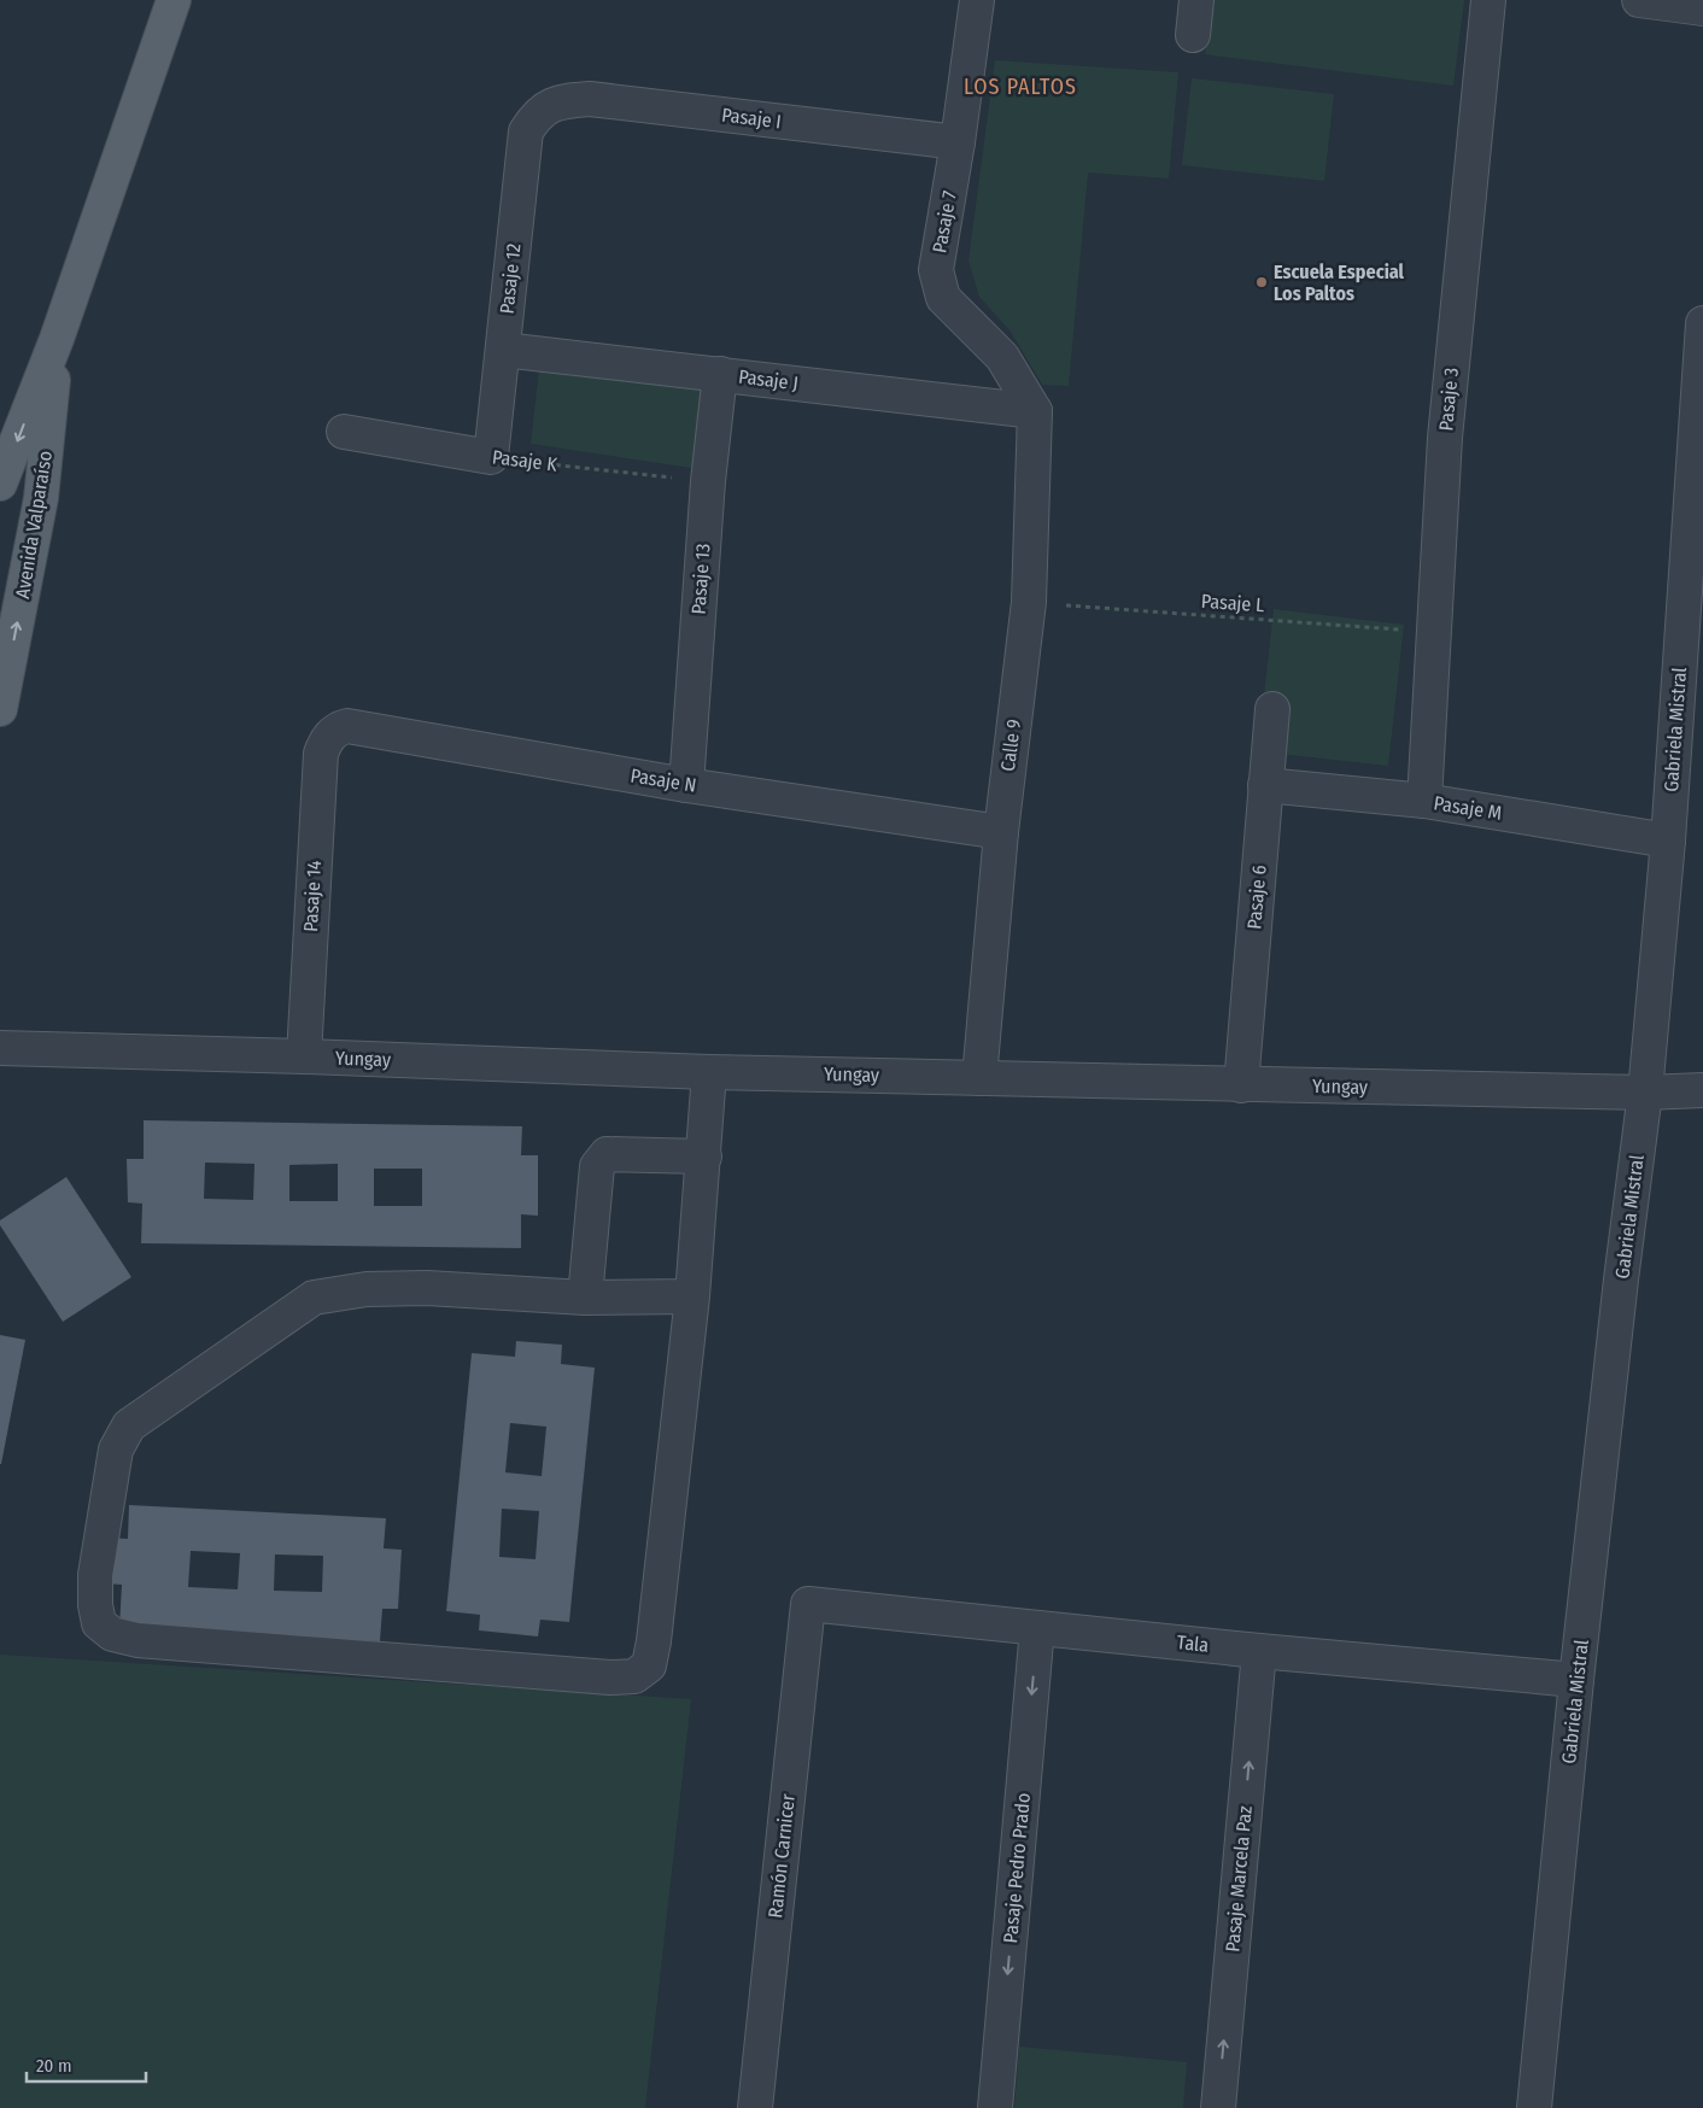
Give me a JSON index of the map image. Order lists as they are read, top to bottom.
{
  "streets": {
    "main road": ["Avenida Valparaíso"],
    "street": [
      "Pasaje I",
      "Pasaje 7",
      "Pasaje 12",
      "Pasaje J",
      "Pasaje 3",
      "Pasaje K",
      "Pasaje 13",
      "Gabriela Mistral",
      "Calle 9",
      "Pasaje N",
      "Pasaje M",
      "Pasaje 14",
      "Pasaje 6",
      "Yungay",
      "Tala",
      "Ramón Carnicer",
      "Pasaje Pedro Prado",
      "Pasaje Marcela Paz"
    ],
    "path": ["Pasaje L"]
  },
  "crossings": [
    ["Pasaje I", "Pasaje 7"],
    ["Pasaje I", "Pasaje 12"],
    ["Pasaje 7", "Pasaje J"],
    ["Pasaje 7", "Calle 9"],
    ["Pasaje 12", "Pasaje J"],
    ["Pasaje 12", "Pasaje K"],
    ["Pasaje J", "Pasaje 13"],
    ["Pasaje J", "Calle 9"],
    ["Pasaje 3", "Pasaje L"],
    ["Pasaje 3", "Pasaje M"],
    ["Pasaje K", "Pasaje 13"],
    ["Pasaje 13", "Pasaje N"],
    ["Pasaje L", "Calle 9"],
    ["Gabriela Mistral", "Pasaje M"],
    ["Gabriela Mistral", "Yungay"],
    ["Gabriela Mistral", "Tala"],
    ["Calle 9", "Pasaje N"],
    ["Calle 9", "Yungay"],
    ["Pasaje N", "Pasaje 14"],
    ["Pasaje M", "Pasaje 6"],
    ["Pasaje 14", "Yungay"],
    ["Pasaje 6", "Yungay"],
    ["Tala", "Ramón Carnicer"],
    ["Tala", "Pasaje Pedro Prado"],
    ["Tala", "Pasaje Marcela Paz"]
  ],
  "one_way": ["Pasaje Pedro Prado", "Pasaje Marcela Paz"],
  "districts": ["LOS PALTOS"],
  "places": ["Escuela Especial Los Paltos"],
  "scale_bar": "20 m"
}
